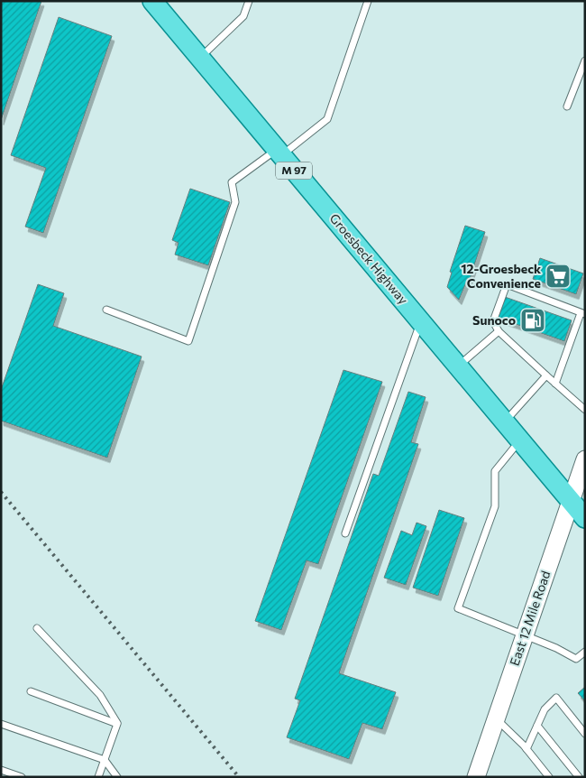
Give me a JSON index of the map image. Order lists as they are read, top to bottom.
{
  "streets": {
    "main road": ["M 97", "Groesbeck Highway", "East 12 Mile Road"]
  },
  "crossings": [
    ["Groesbeck Highway", "East 12 Mile Road"]
  ],
  "places": {
    "supermarket": ["12-Groesbeck Convenience"],
    "fuel station": ["Sunoco"]
  }
}
